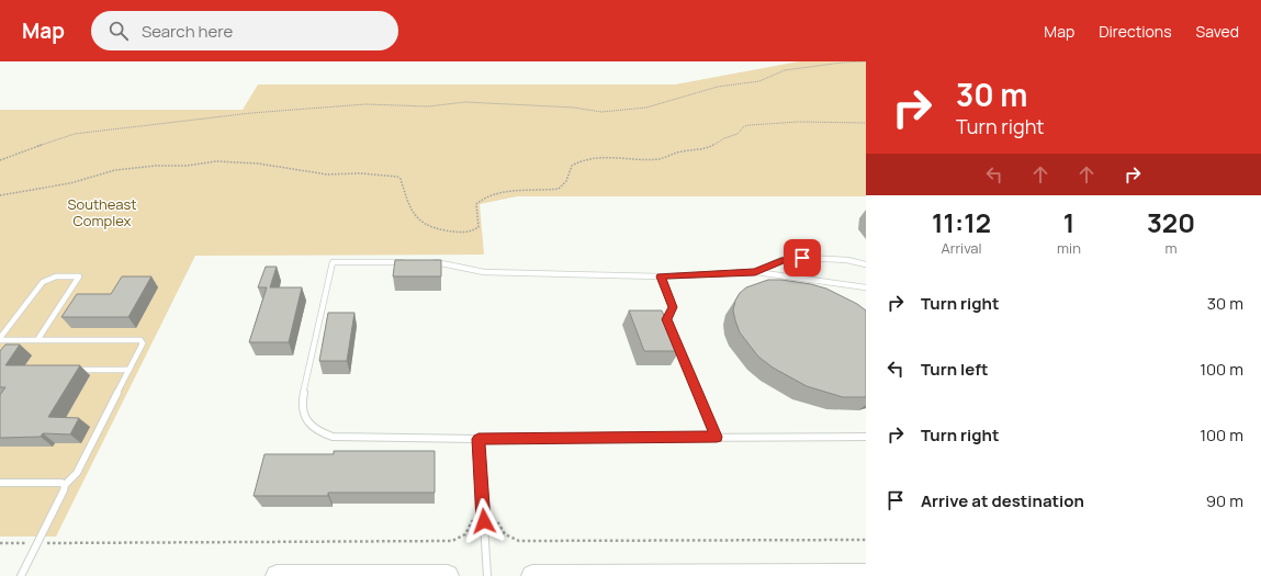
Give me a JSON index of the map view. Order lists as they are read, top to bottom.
{
  "parks": ["Southeast Complex"],
  "page": {
    "header": "Map",
    "search": "Search here",
    "nav": ["Map", "Directions", "Saved"],
    "turn": ["30 m", "Turn right"],
    "eta": [
      "11:12",
      "Arrival",
      "1",
      "min",
      "320",
      "m"
    ],
    "list": [
      {
        "name": "Turn right",
        "value": "30 m"
      },
      {
        "name": "Turn left",
        "value": "100 m"
      },
      {
        "name": "Turn right",
        "value": "100 m"
      },
      {
        "name": "Arrive at destination",
        "value": "90 m"
      }
    ]
  }
}
